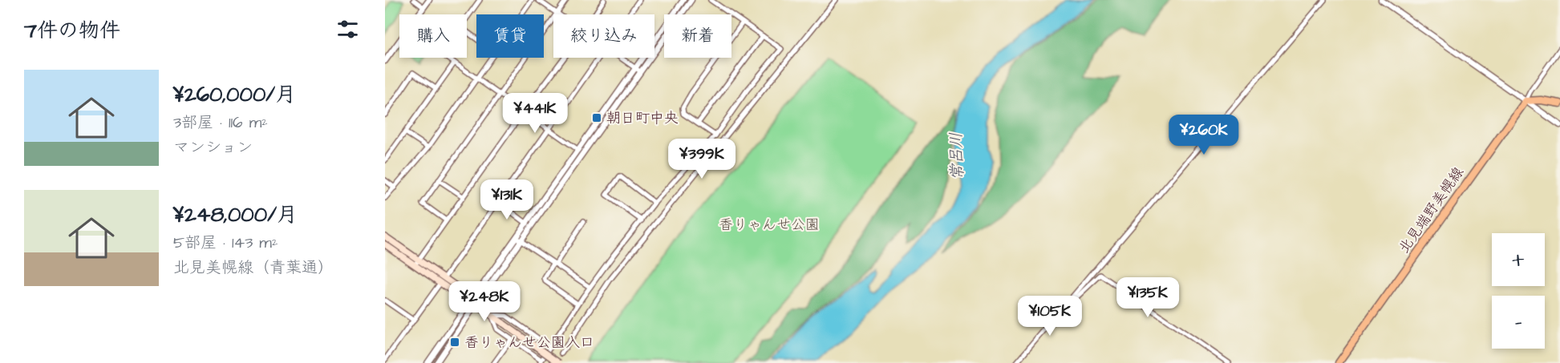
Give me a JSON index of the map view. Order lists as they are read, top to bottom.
{
  "streets": {
    "main road": ["北見端野美幌線"]
  },
  "water": ["常呂川"],
  "parks": ["香りゃんせ公園"],
  "places": {
    "transit": ["朝日町中央", "香りゃんせ公園入口"]
  },
  "page": {
    "heading": "7件の物件",
    "chip": [
      "購入",
      "賃貸",
      "絞り込み",
      "新着"
    ],
    "list": [
      {
        "name": "¥260,000/月",
        "note": "3部屋 · 116 m² · マンション"
      },
      {
        "name": "¥248,000/月",
        "note": "5部屋 · 143 m² · 北見美幌線（青葉通）"
      }
    ],
    "price": [
      "¥441K",
      "¥260K",
      "¥399K",
      "¥131K",
      "¥135K",
      "¥248K",
      "¥105K"
    ],
    "map_buttons": ["+", "−"]
  }
}
